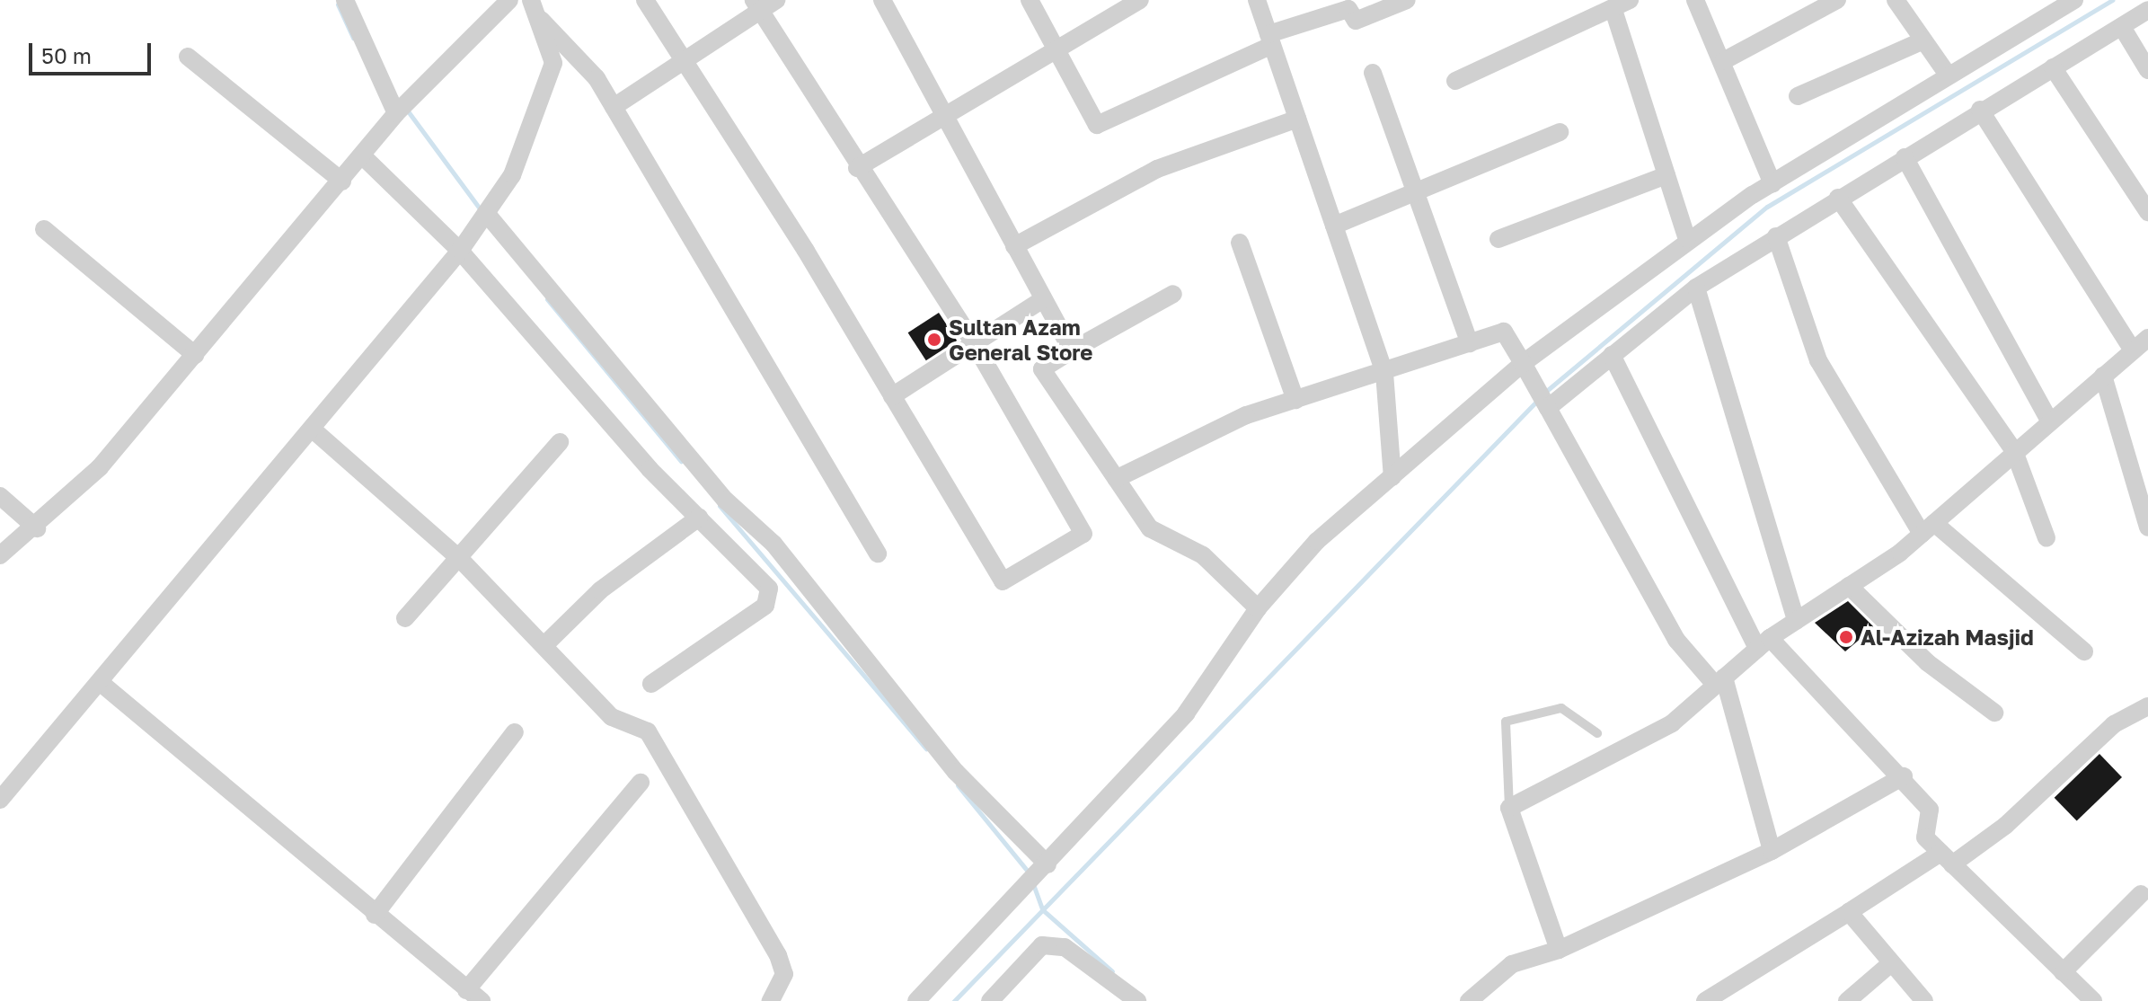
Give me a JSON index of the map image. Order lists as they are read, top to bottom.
{
  "places": ["Sultan Azam General Store", "Al-Azizah Masjid"],
  "scale_bar": "50 m"
}
